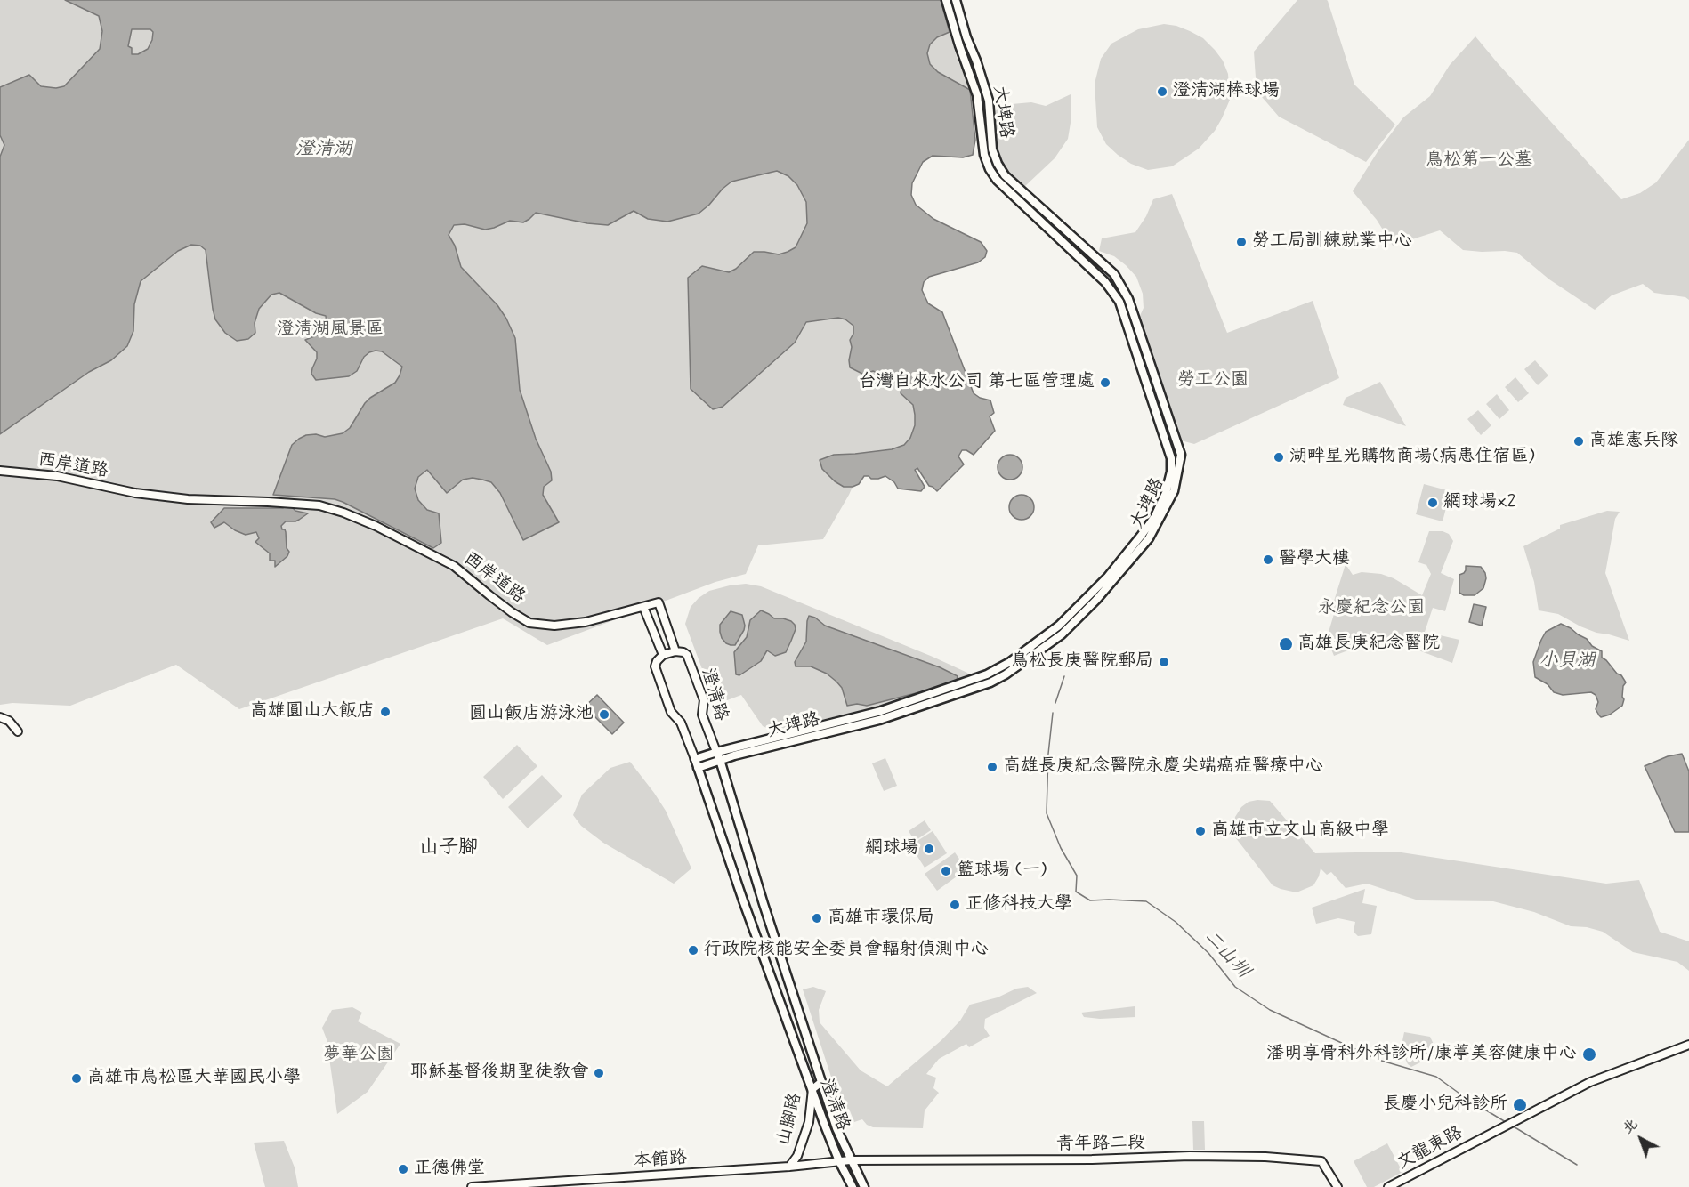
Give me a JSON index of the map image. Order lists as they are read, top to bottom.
{
  "streets": {
    "main road": ["大埤路", "澄清路"],
    "street": [
      "西岸道路",
      "山腳路",
      "青年路二段",
      "文龍東路",
      "本館路"
    ]
  },
  "crossings": [
    ["大埤路", "澄清路"],
    ["西岸道路", "澄清路"],
    ["澄清路", "山腳路"],
    ["澄清路", "青年路二段"],
    ["澄清路", "本館路"],
    ["山腳路", "本館路"],
    ["青年路二段", "本館路"]
  ],
  "districts": ["山子腳"],
  "water": ["澄清湖", "小貝湖", "二山圳"],
  "parks": [
    "鳥松第一公墓",
    "澄清湖風景區",
    "勞工公園",
    "永慶紀念公園",
    "夢華公園"
  ],
  "places": [
    "澄清湖棒球場",
    "勞工局訓練就業中心",
    "台灣自來水公司 第七區管理處",
    "高雄憲兵隊",
    "湖畔星光購物商場(病患住宿區)",
    "網球場x2",
    "醫學大樓",
    "高雄長庚紀念醫院",
    "鳥松長庚醫院郵局",
    "高雄圓山大飯店",
    "圓山飯店游泳池",
    "高雄長庚紀念醫院永慶尖端癌症醫療中心",
    "高雄市立文山高級中學",
    "網球場",
    "籃球場 (一)",
    "正修科技大學",
    "高雄市環保局",
    "行政院核能安全委員會輻射偵測中心",
    "潘明享骨科外科診所/康葶美容健康中心",
    "耶穌基督後期聖徒教會",
    "高雄市鳥松區大華國民小學",
    "長慶小兒科診所",
    "正德佛堂"
  ],
  "north": "top left"
}
